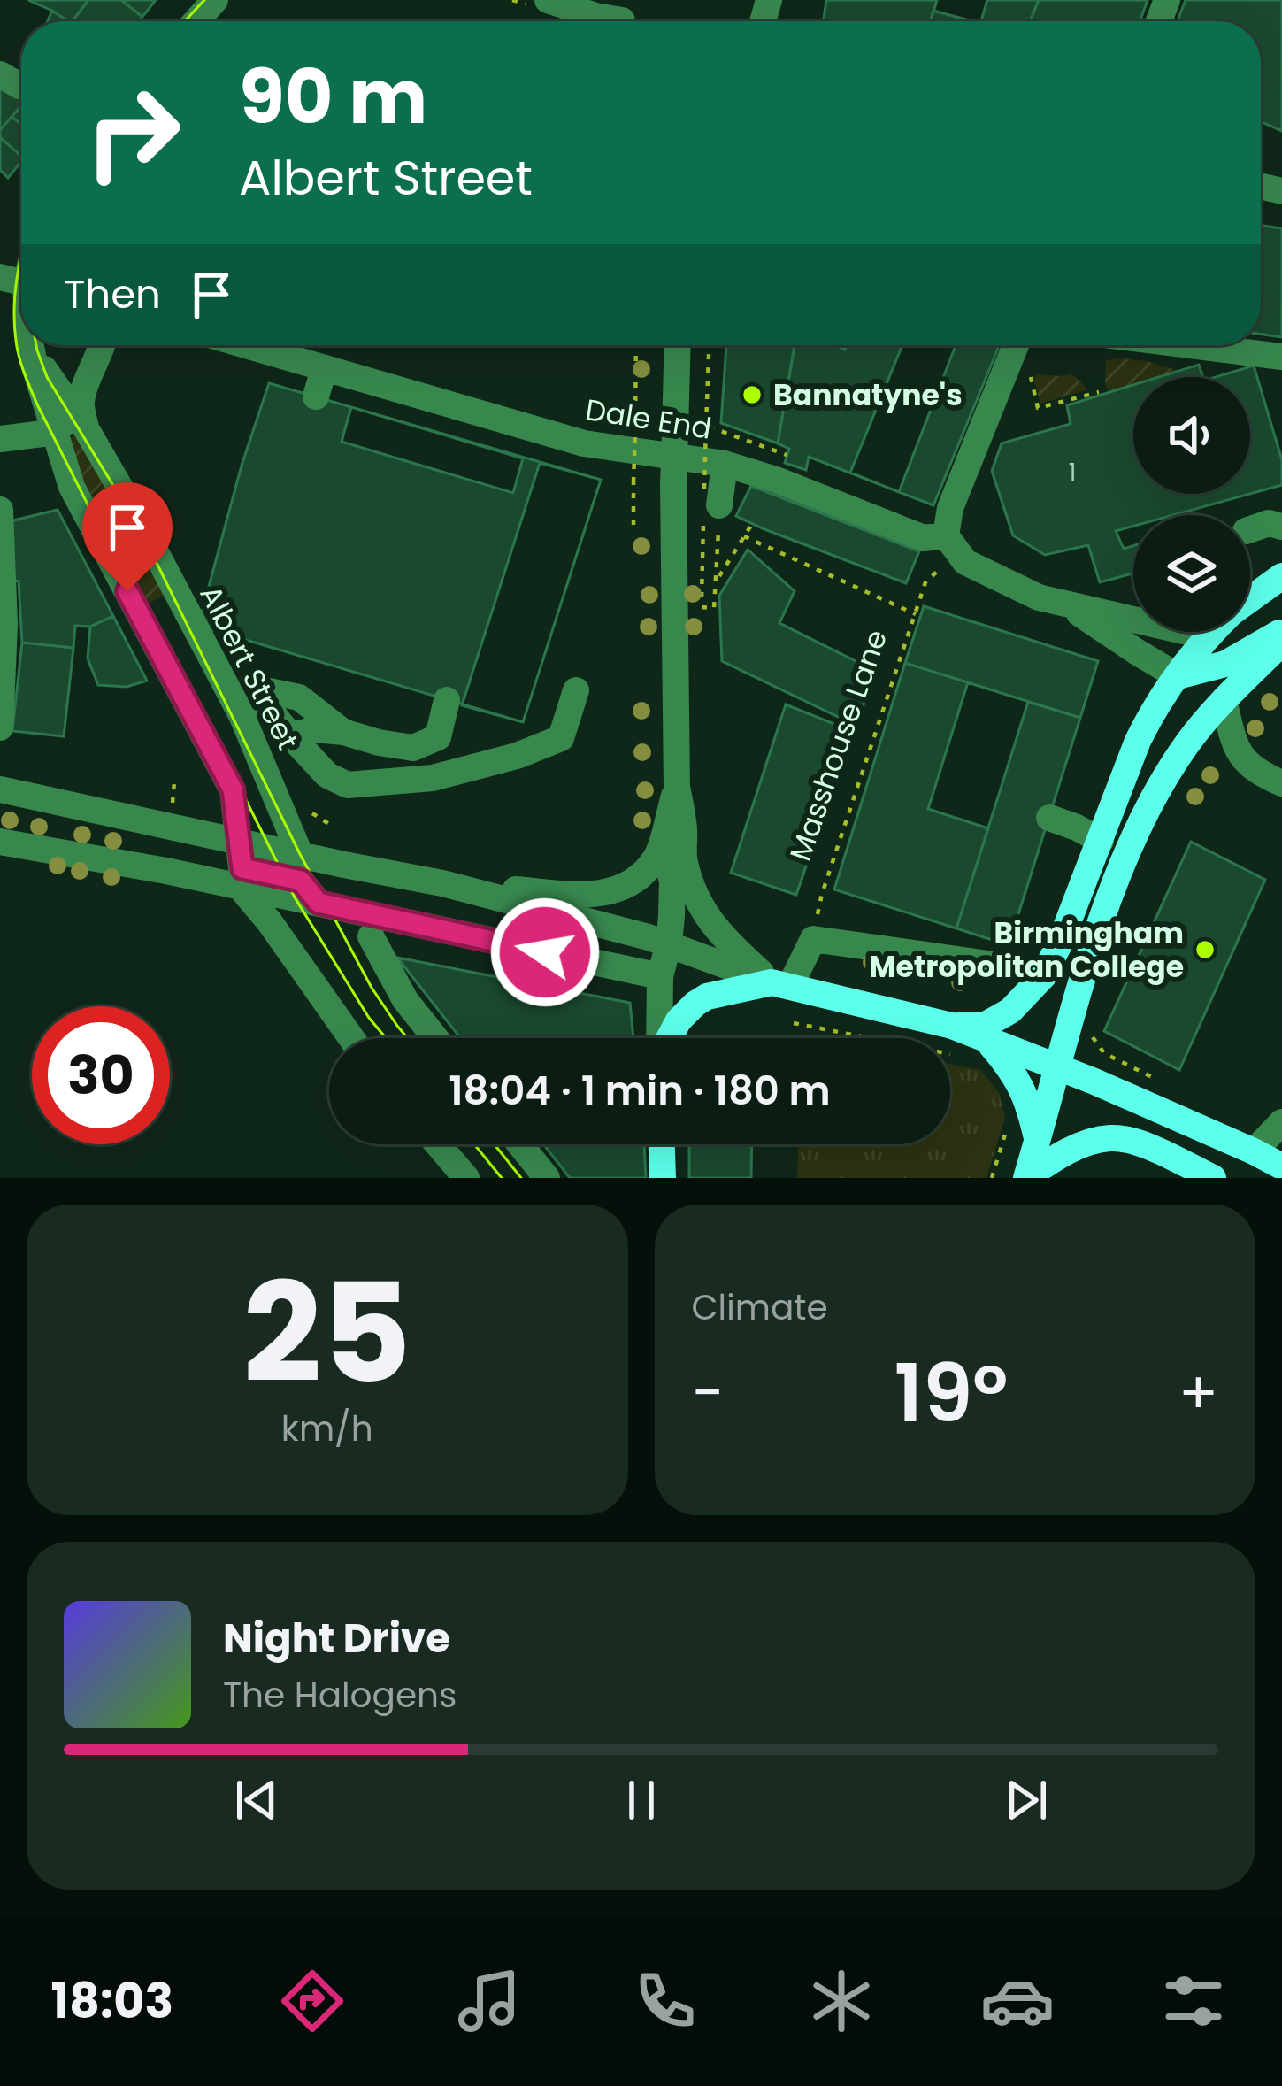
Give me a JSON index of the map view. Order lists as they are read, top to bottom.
{
  "streets": {
    "street": ["Dale End", "Albert Street"],
    "path": ["Masshouse Lane"]
  },
  "crossings": [
    ["Dale End", "Masshouse Lane"]
  ],
  "places": ["Bannatyne's", "Birmingham Metropolitan College"],
  "house_numbers": ["1"],
  "page": {
    "turn": ["90 m", "Albert Street"],
    "then": "Then",
    "limit": "30",
    "trip": "18:04 · 1 min · 180 m",
    "tile": [
      ["25", "km/h"],
      "Climate"
    ],
    "heat": ["−", "19°", "+"],
    "song": ["Night Drive", "The Halogens"],
    "tabs": "18:03"
  }
}
